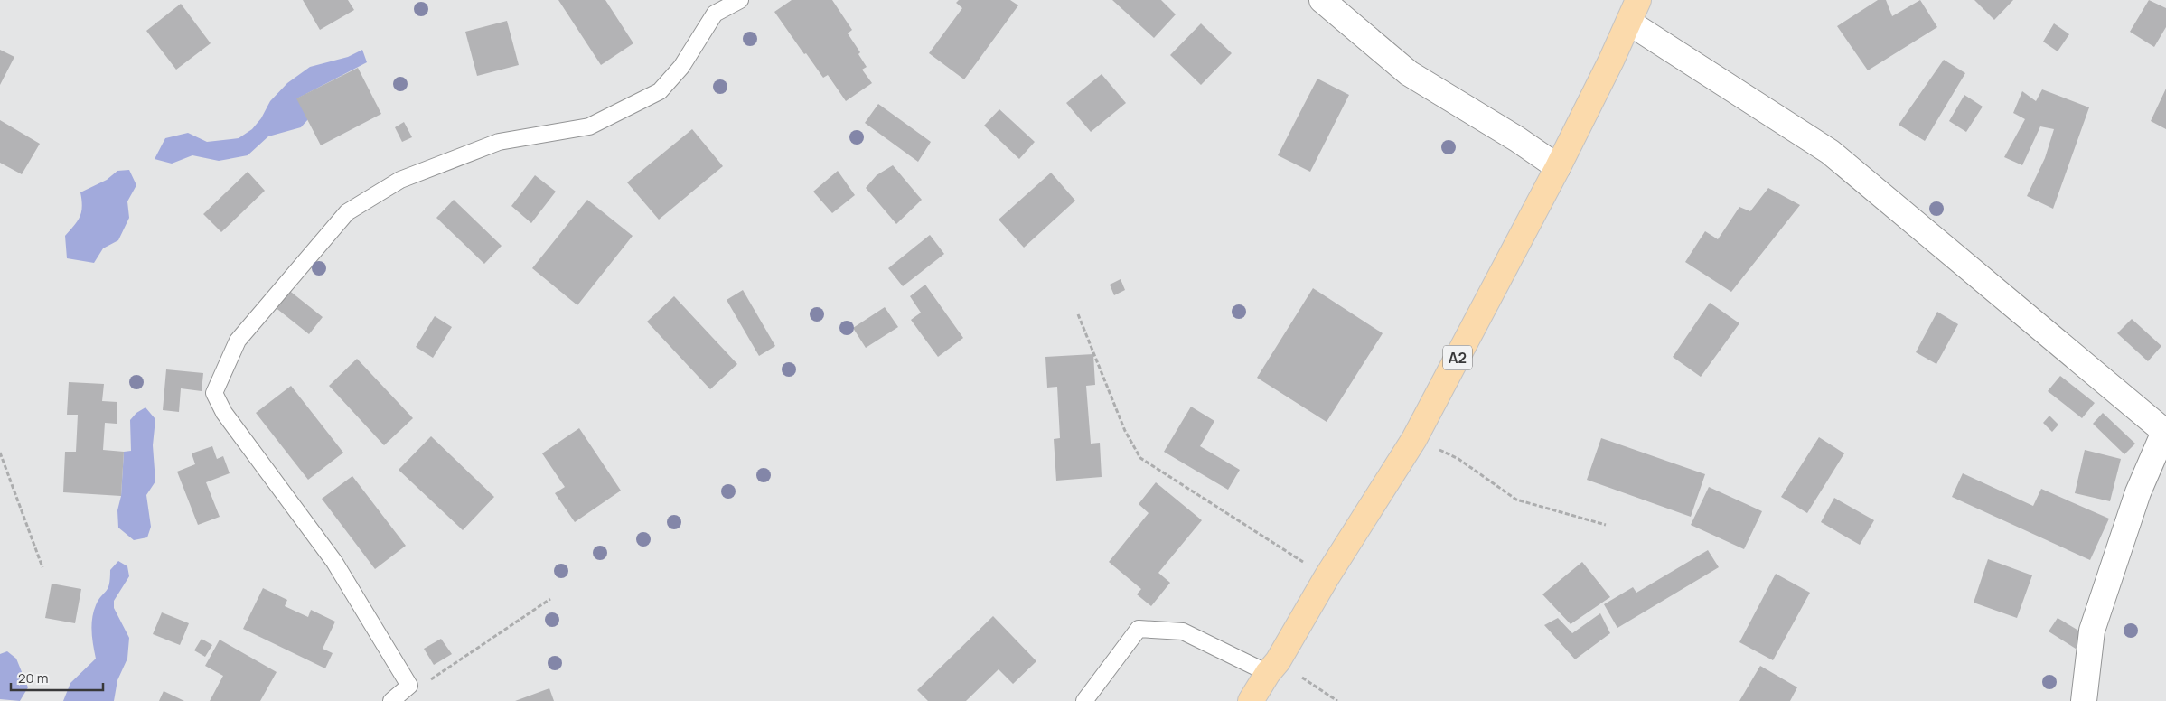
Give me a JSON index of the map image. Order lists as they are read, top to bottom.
{
  "streets": {
    "main road": ["A2"]
  },
  "scale_bar": "20 m"
}
